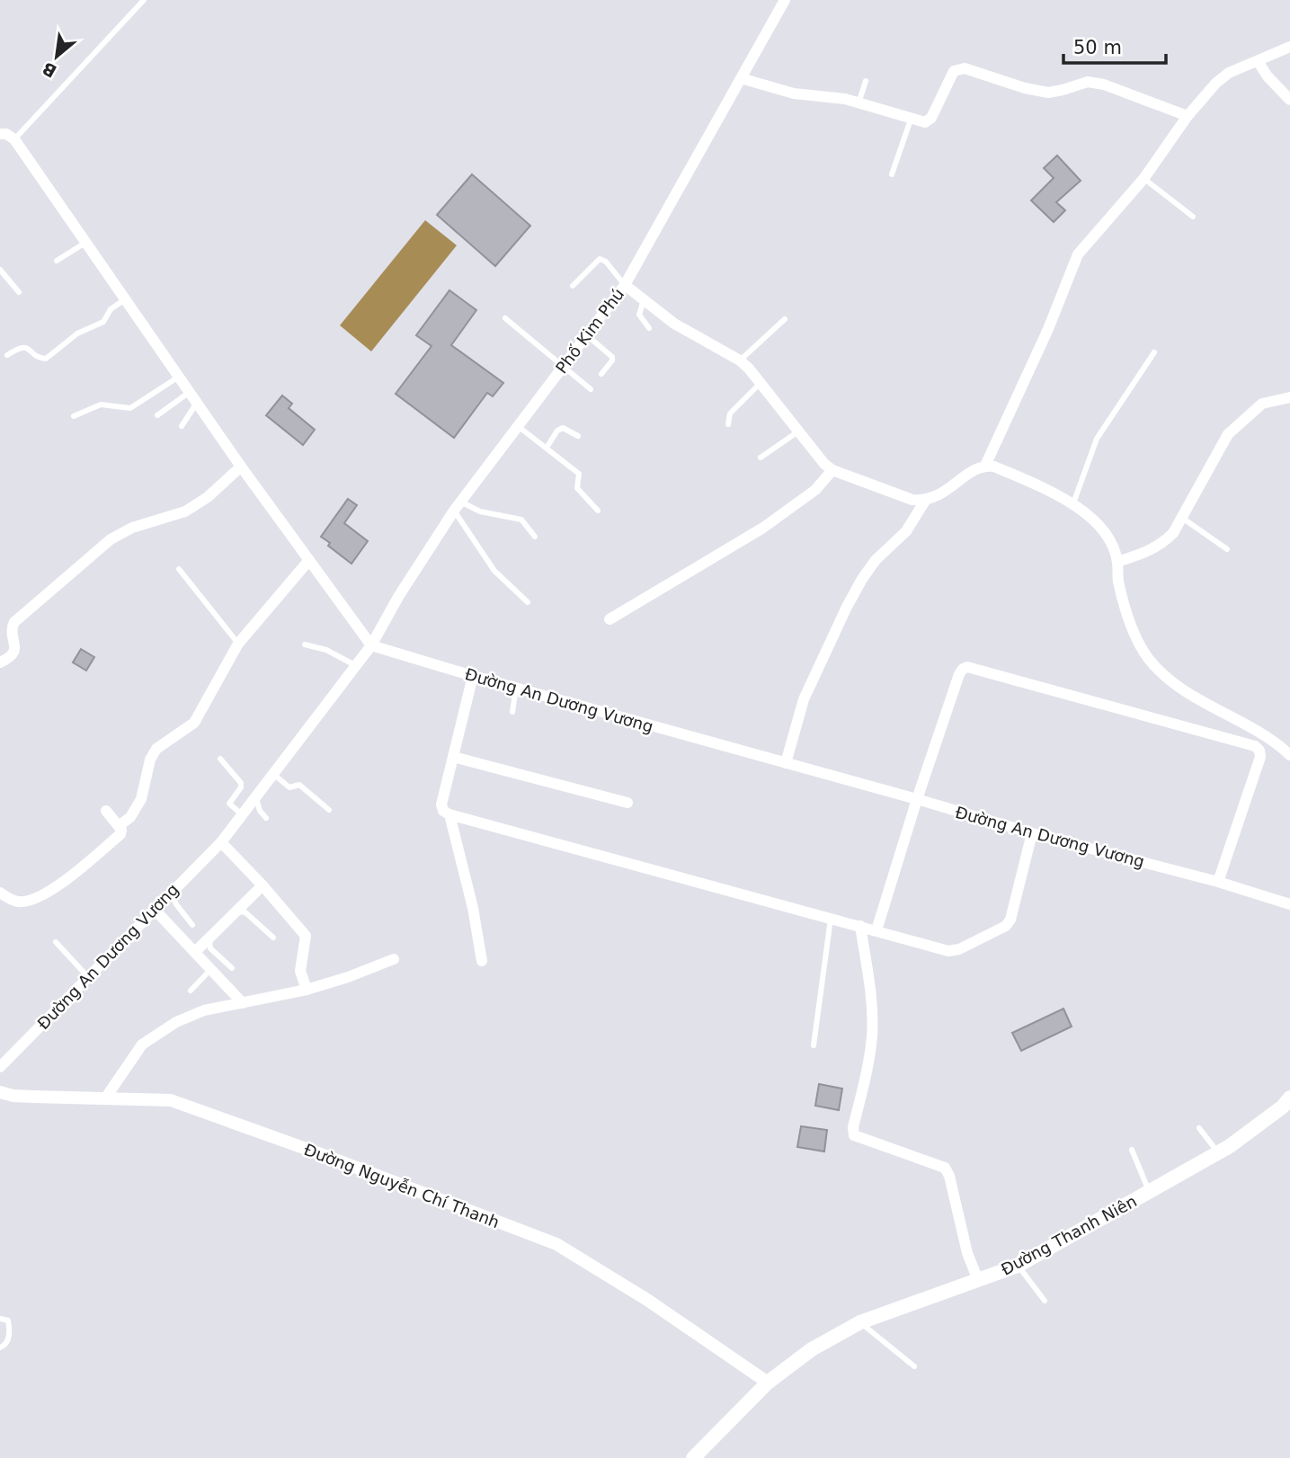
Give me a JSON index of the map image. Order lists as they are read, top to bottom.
{
  "streets": {
    "main road": ["Đường Thanh Niên"],
    "street": ["Phố Kim Phú", "Đường An Dương Vương", "Đường Nguyễn Chí Thanh"]
  },
  "crossings": [
    ["Phố Kim Phú", "Đường An Dương Vương"],
    ["Đường Nguyễn Chí Thanh", "Đường Thanh Niên"]
  ],
  "scale_bar": "50 m",
  "north": "bottom left"
}
